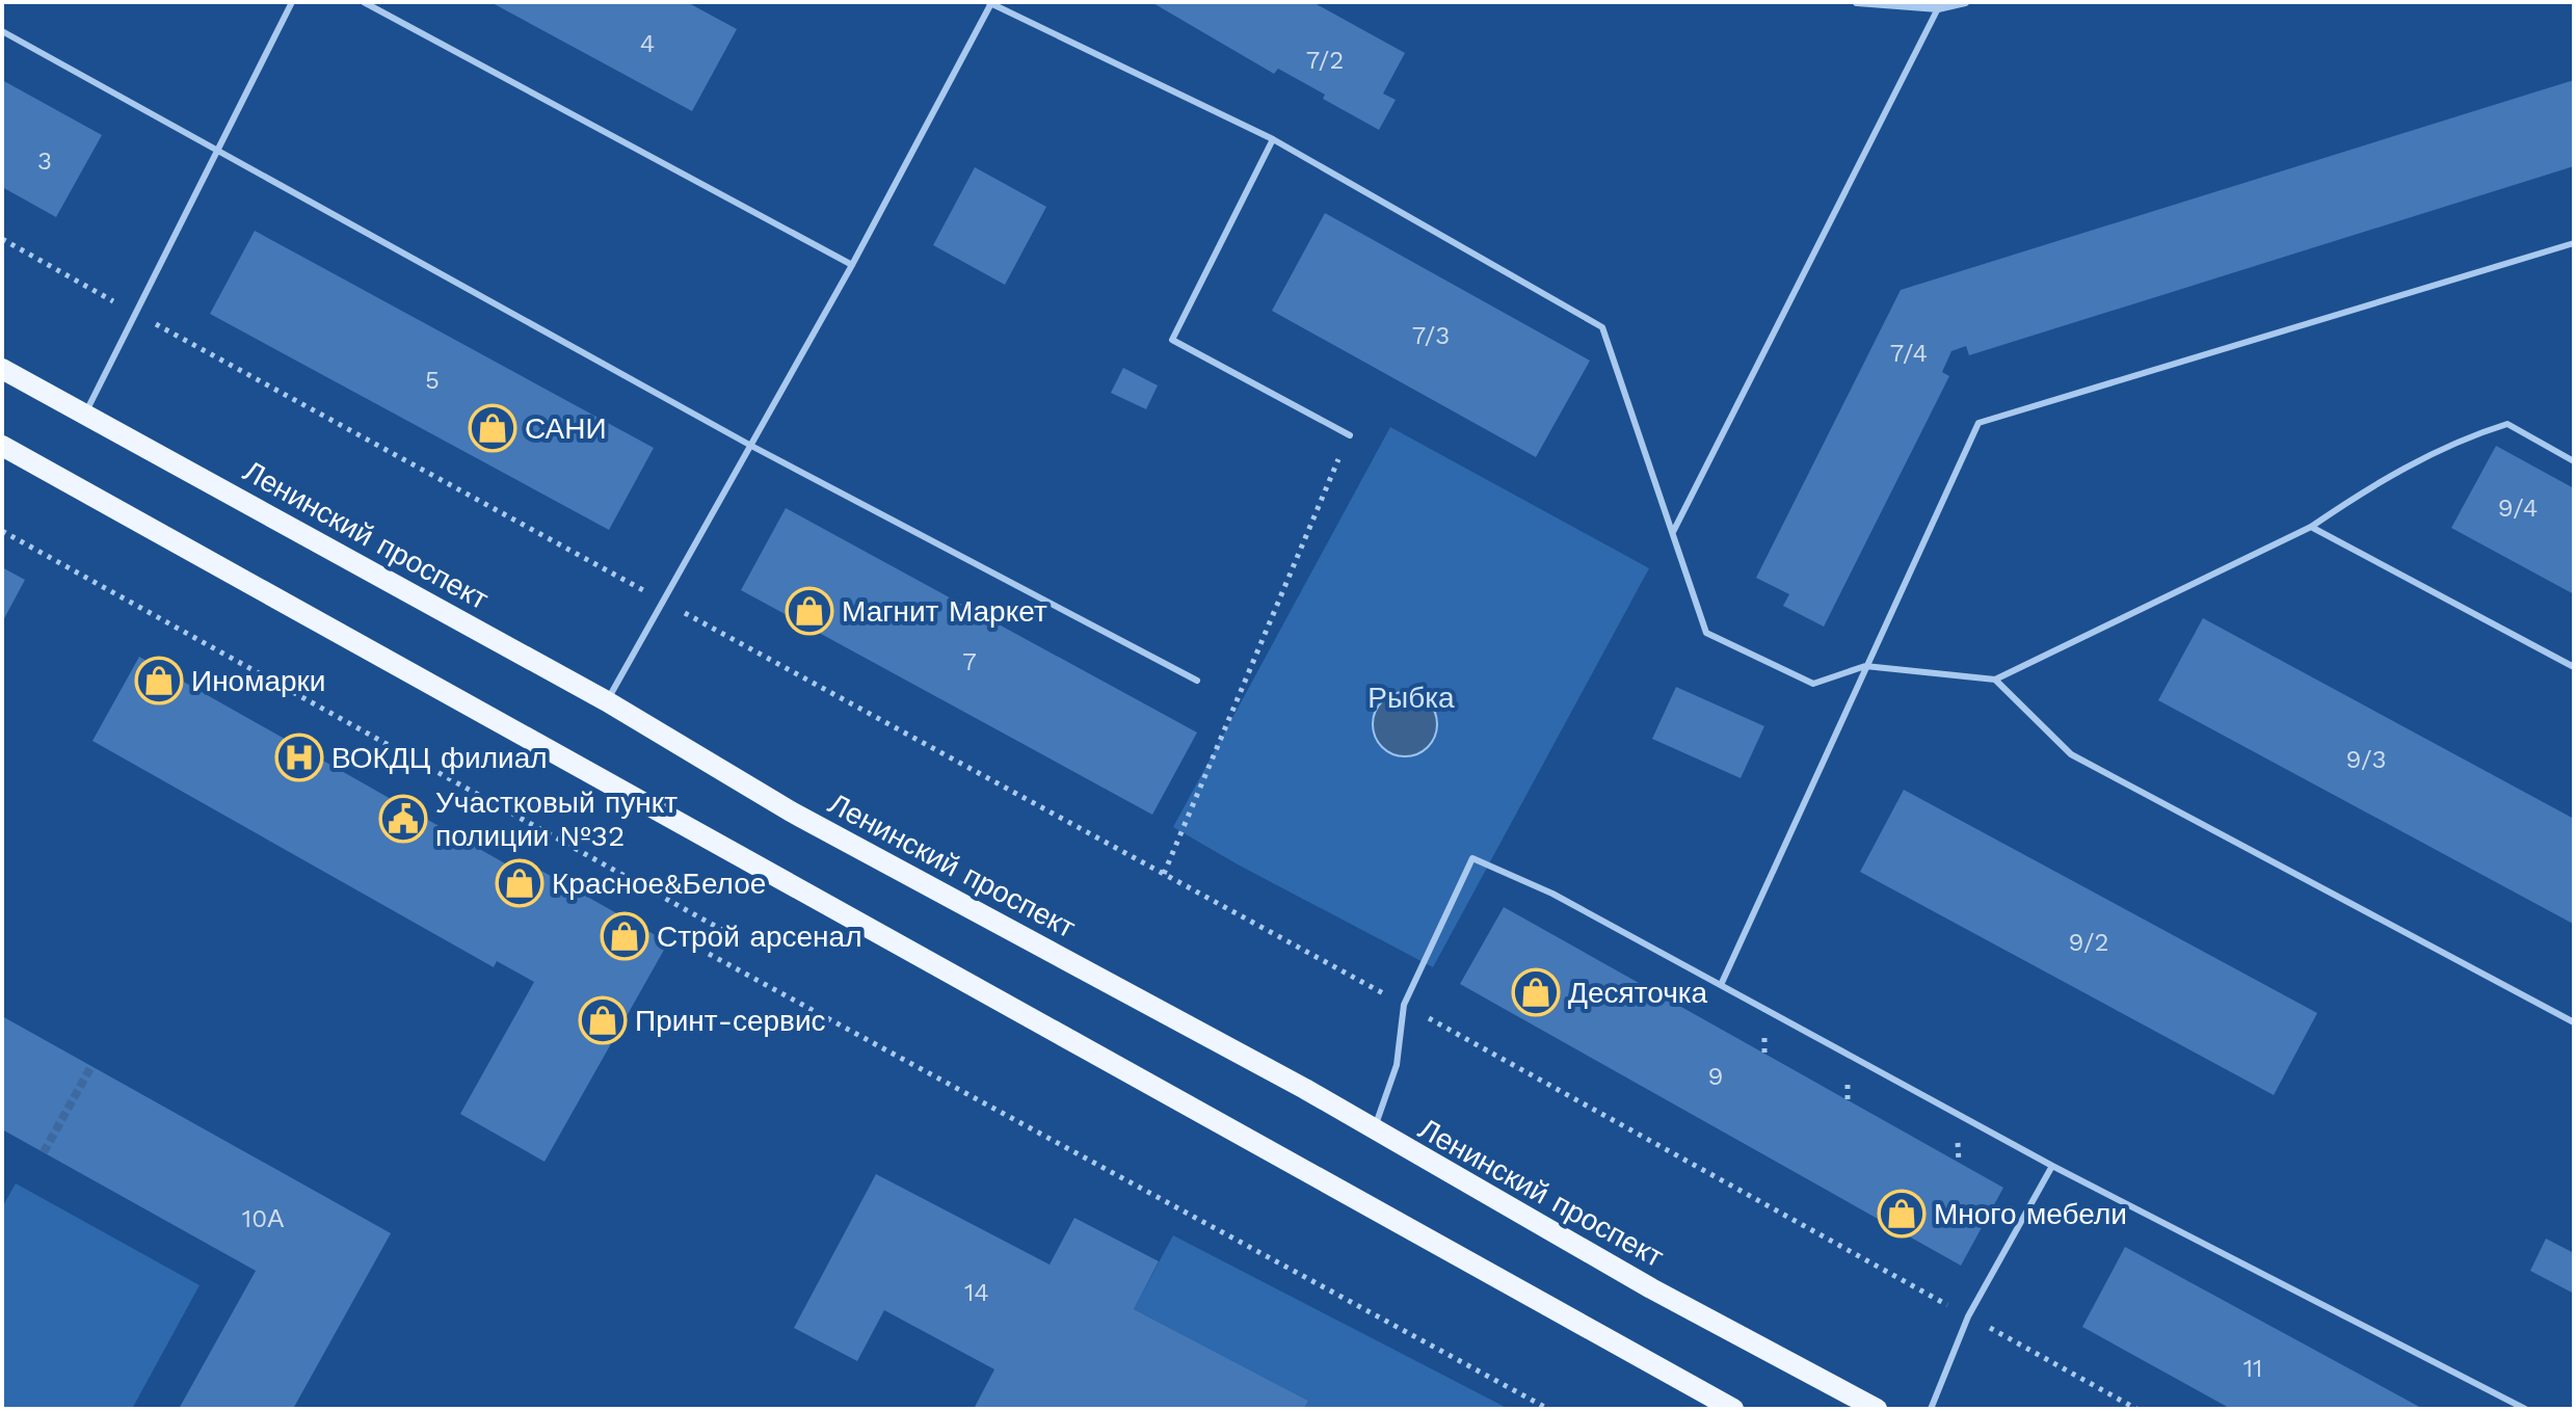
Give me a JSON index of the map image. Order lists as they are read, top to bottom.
{
  "streets": {
    "main road": ["Ленинский проспект"]
  },
  "parks": ["Рыбка"],
  "places": {
    "shop": [
      "САНИ",
      "Магнит Маркет",
      "Иномарки",
      "Красное&Белое",
      "Строй арсенал",
      "Десяточка",
      "Принт-сервис",
      "Много мебели"
    ],
    "hospital": ["ВОКДЦ филиал"],
    "public building": ["Участковый пункт полиции №32"]
  },
  "house_numbers": [
    "4",
    "7/2",
    "3",
    "7/3",
    "7/4",
    "5",
    "9/4",
    "7",
    "9/3",
    "9/2",
    "9",
    "10А",
    "14",
    "11"
  ]
}
